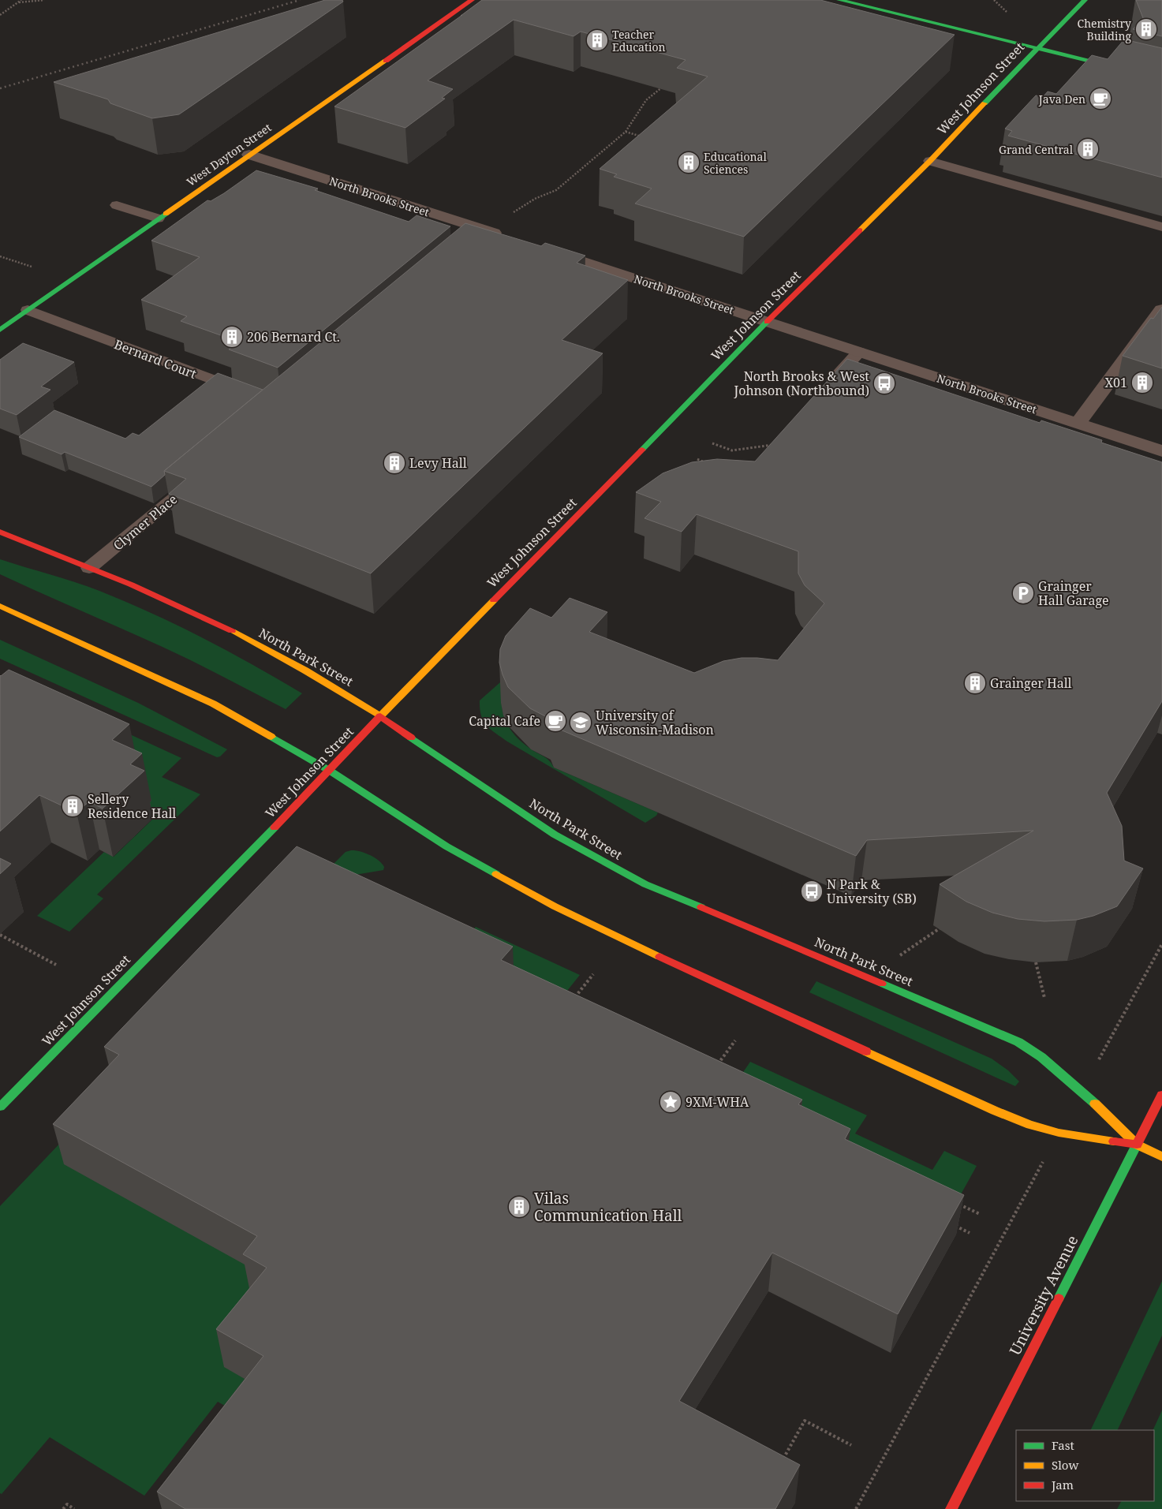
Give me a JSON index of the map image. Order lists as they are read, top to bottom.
{
  "streets": {
    "main road": [
      "West Johnson Street",
      "West Dayton Street",
      "North Park Street",
      "University Avenue"
    ],
    "street": ["North Brooks Street"],
    "lane": ["Bernard Court", "Clymer Place"]
  },
  "crossings": [
    ["West Johnson Street", "North Brooks Street"],
    ["West Johnson Street", "North Park Street"],
    ["West Dayton Street", "North Brooks Street"],
    ["West Dayton Street", "Bernard Court"],
    ["Clymer Place", "North Park Street"],
    ["North Park Street", "University Avenue"]
  ],
  "places": {
    "building": [
      "Chemistry Building",
      "Teacher Education",
      "Grand Central",
      "Educational Sciences",
      "206 Bernard Ct.",
      "X01",
      "Levy Hall",
      "Grainger Hall",
      "Sellery Residence Hall",
      "Vilas Communication Hall"
    ],
    "cafe": ["Java Den", "Capital Cafe"],
    "bus stop": ["North Brooks & West Johnson (Northbound)", "N Park & University (SB)"],
    "parking": ["Grainger Hall Garage"],
    "school or university": ["University of Wisconsin-Madison"],
    "place": ["9XM-WHA"]
  },
  "legend": ["Fast", "Slow", "Jam"]
}
